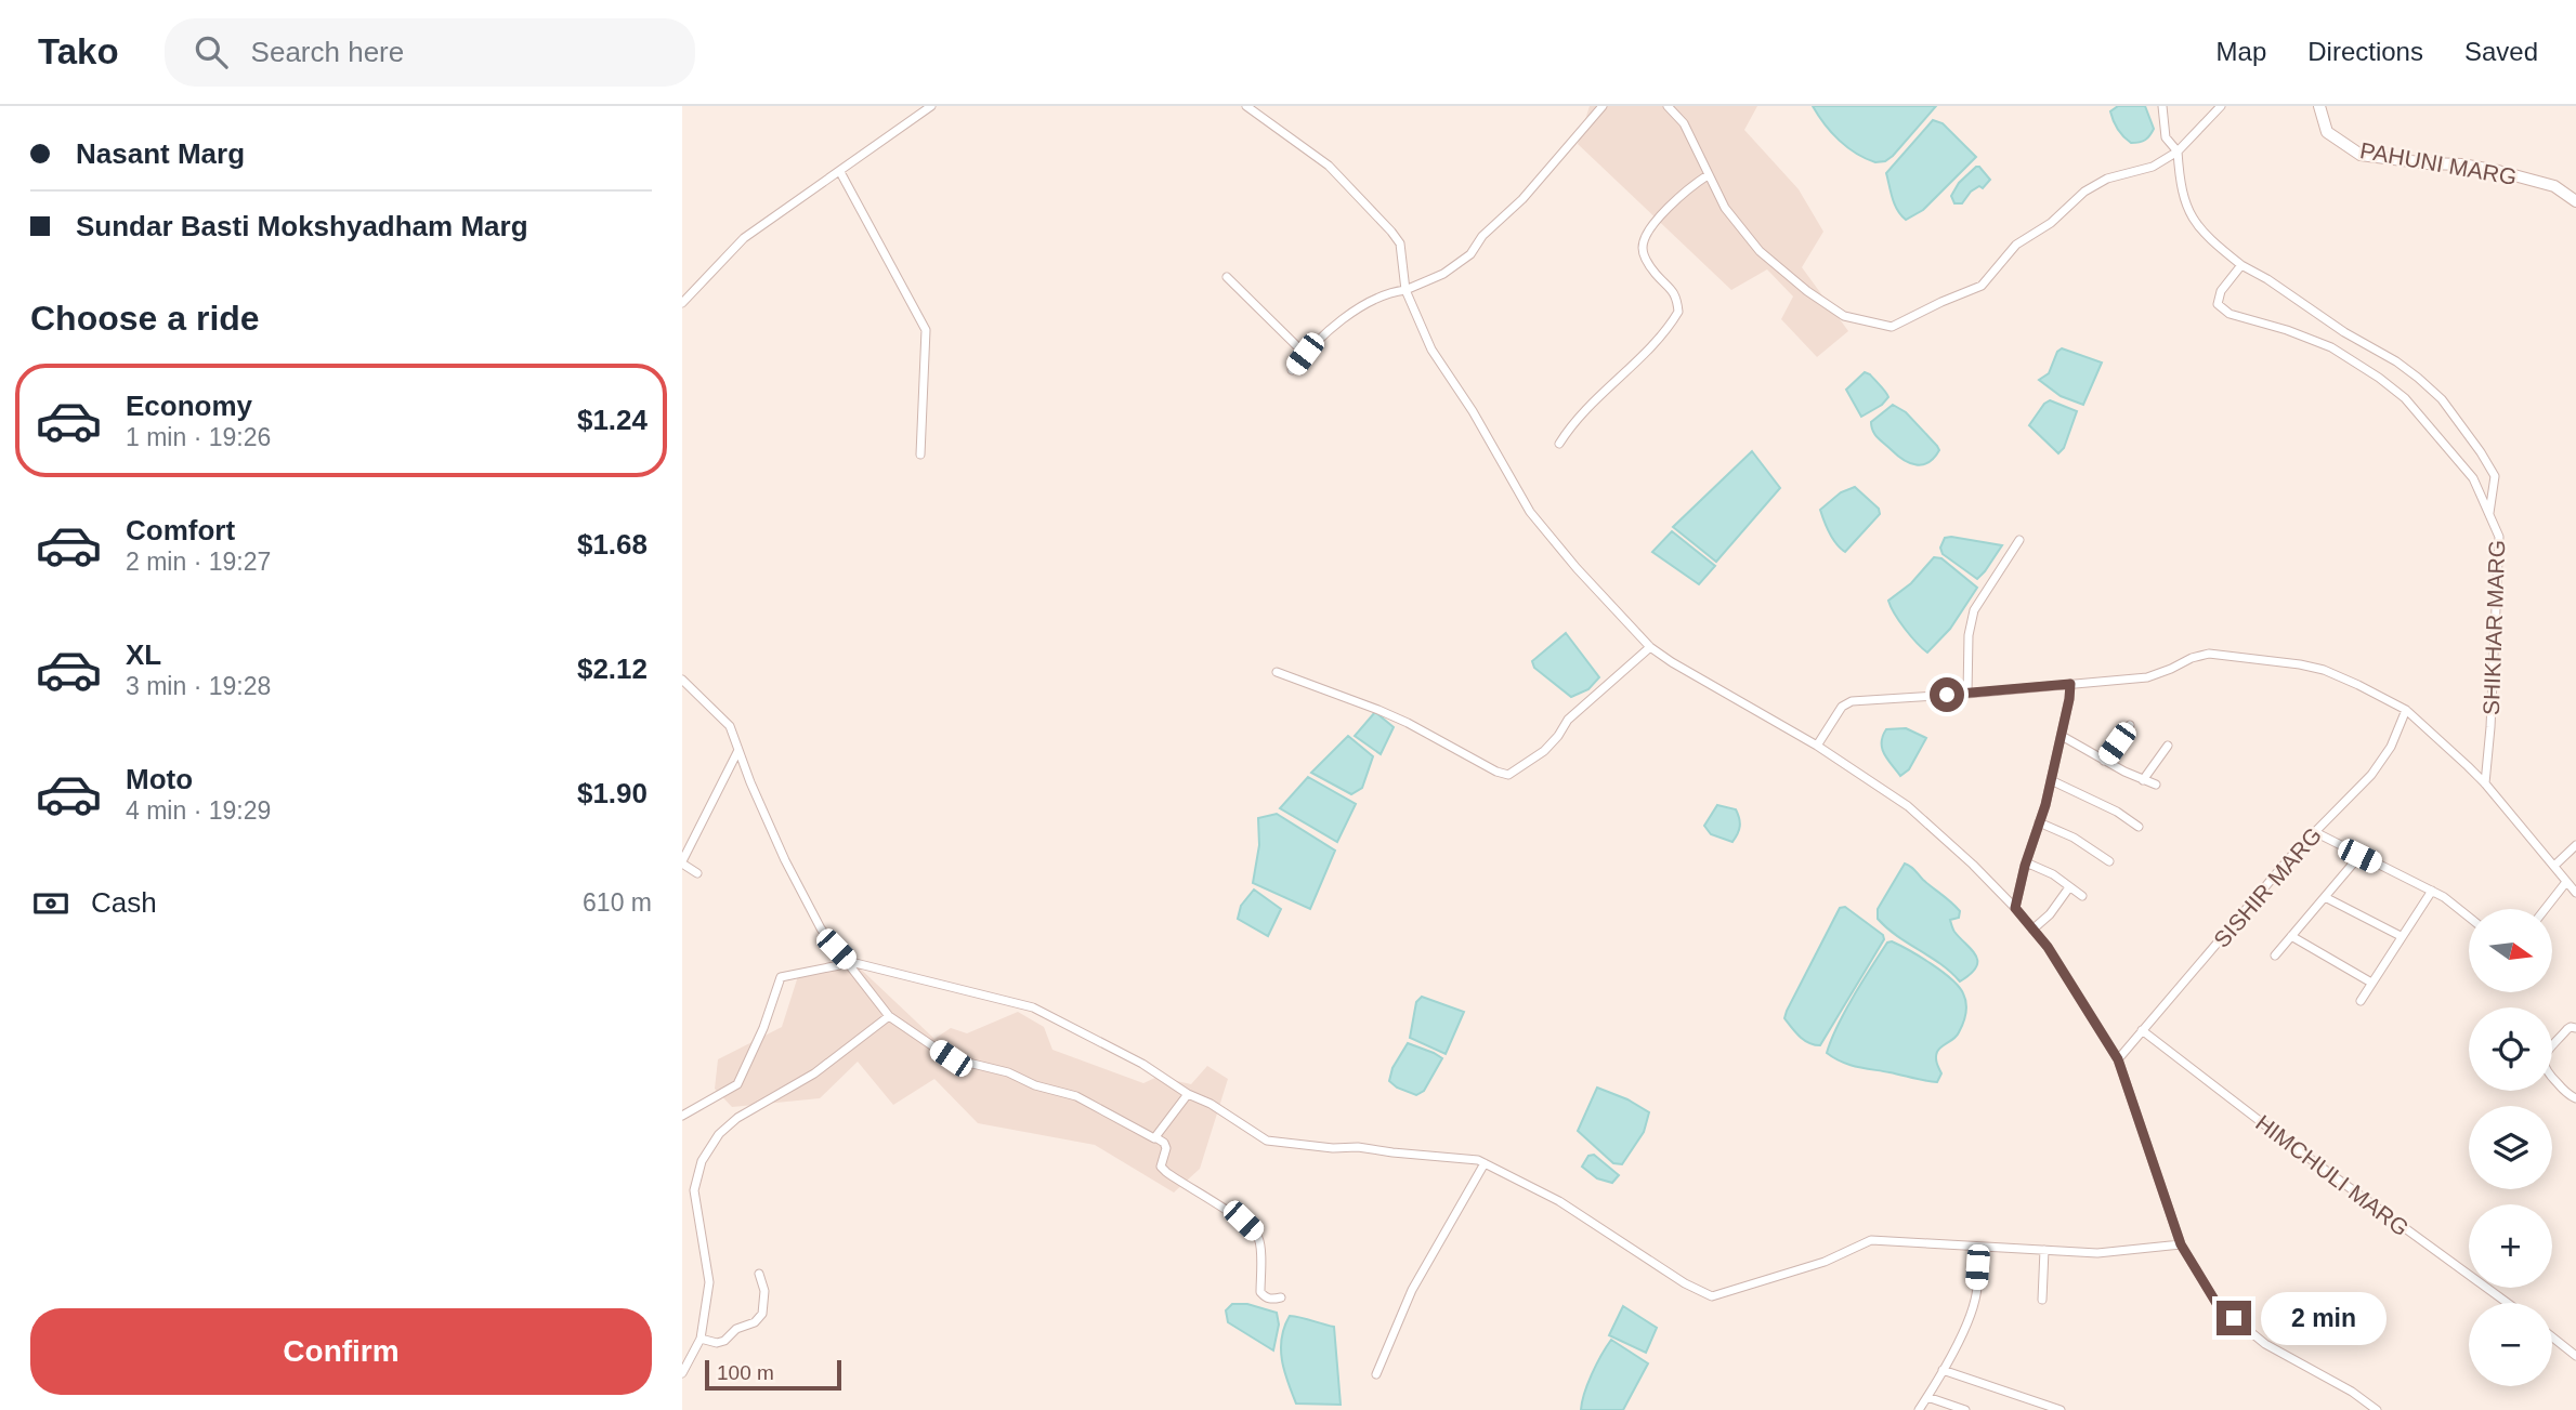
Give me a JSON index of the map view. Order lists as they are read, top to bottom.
{
  "streets": {
    "street": [
      "PAHUNI MARG",
      "SHIKHAR MARG",
      "SISHIR MARG",
      "HIMCHULI MARG"
    ]
  },
  "crossings": [
    ["SISHIR MARG", "HIMCHULI MARG"]
  ],
  "scale_bar": "100 m",
  "north": "right",
  "page": {
    "header": "Tako",
    "search": "Search here",
    "nav": ["Map", "Directions", "Saved"],
    "banner": ["Nasant Marg", "Sundar Basti Mokshyadham Marg"],
    "heading": "Choose a ride",
    "list": [
      {
        "name": "Economy",
        "note": "1 min · 19:26",
        "value": "$1.24"
      },
      {
        "name": "Comfort",
        "note": "2 min · 19:27",
        "value": "$1.68"
      },
      {
        "name": "XL",
        "note": "3 min · 19:28",
        "value": "$2.12"
      },
      {
        "name": "Moto",
        "note": "4 min · 19:29",
        "value": "$1.90"
      }
    ],
    "pay": ["Cash", "610 m"],
    "map_buttons": ["+", "−"],
    "bubble": "2 min",
    "buttons": "Confirm",
    "scale": "100 m"
  }
}
